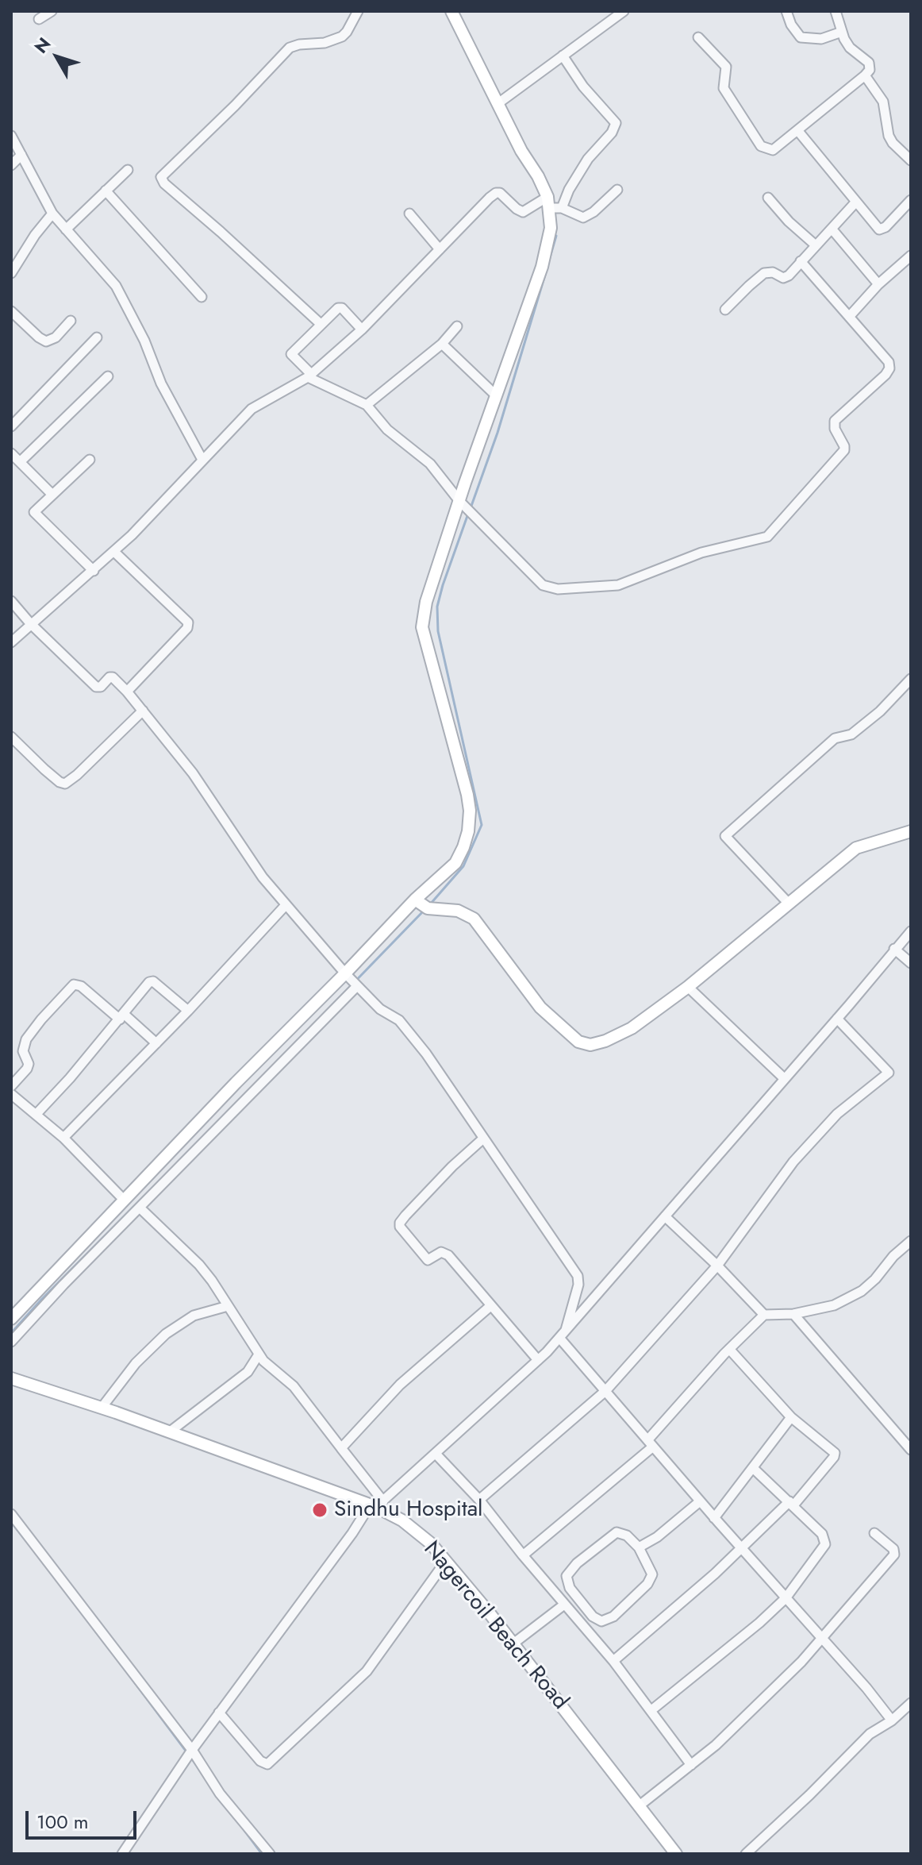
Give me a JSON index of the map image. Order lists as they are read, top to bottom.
{
  "streets": {
    "street": ["Nagercoil Beach Road"]
  },
  "places": ["Sindhu Hospital"],
  "scale_bar": "100 m",
  "north": "top left"
}
